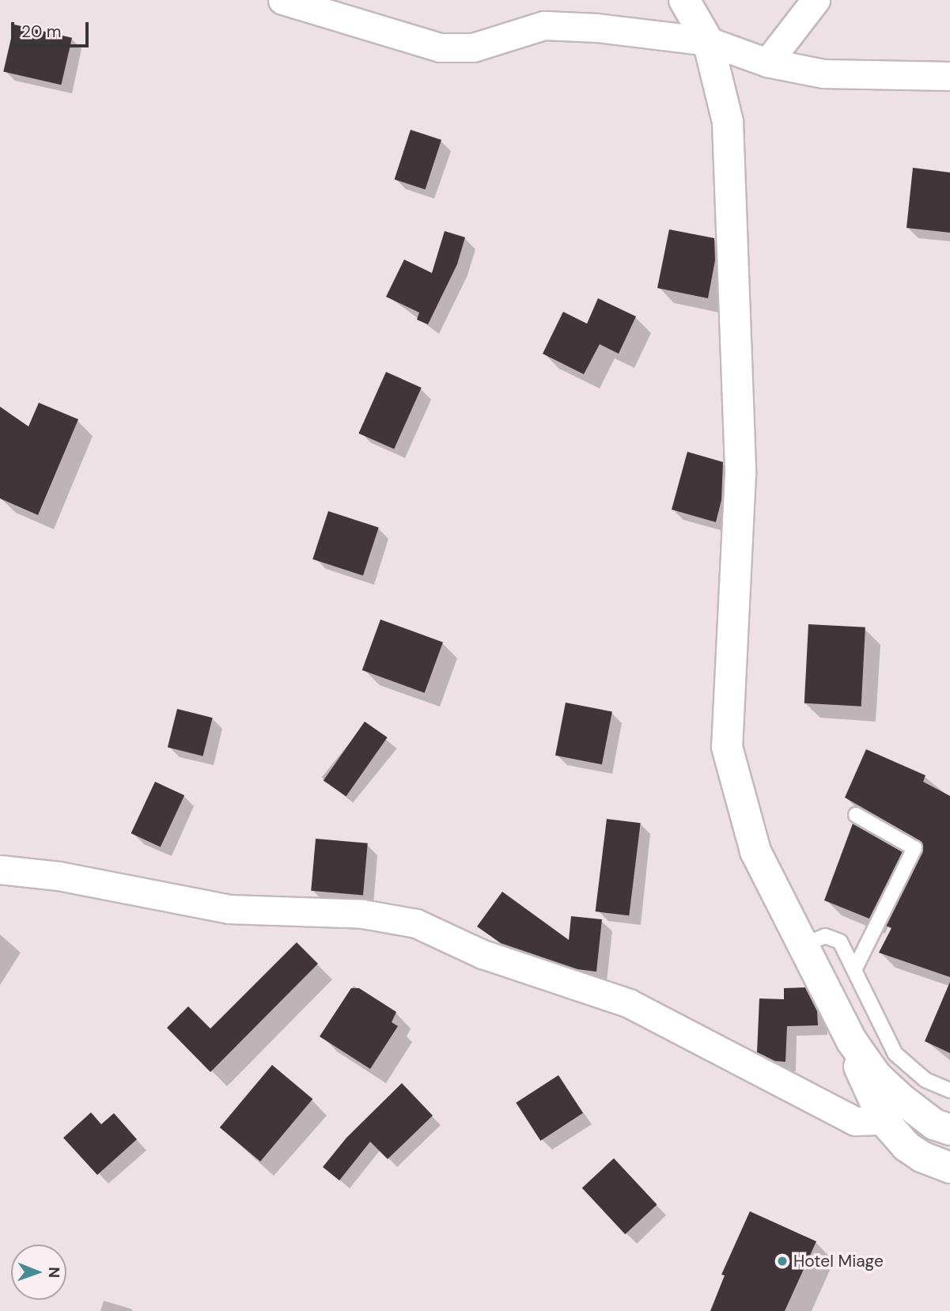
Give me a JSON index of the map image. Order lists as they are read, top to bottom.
{
  "places": ["Hotel Miage"],
  "scale_bar": "20 m",
  "north": "right"
}
